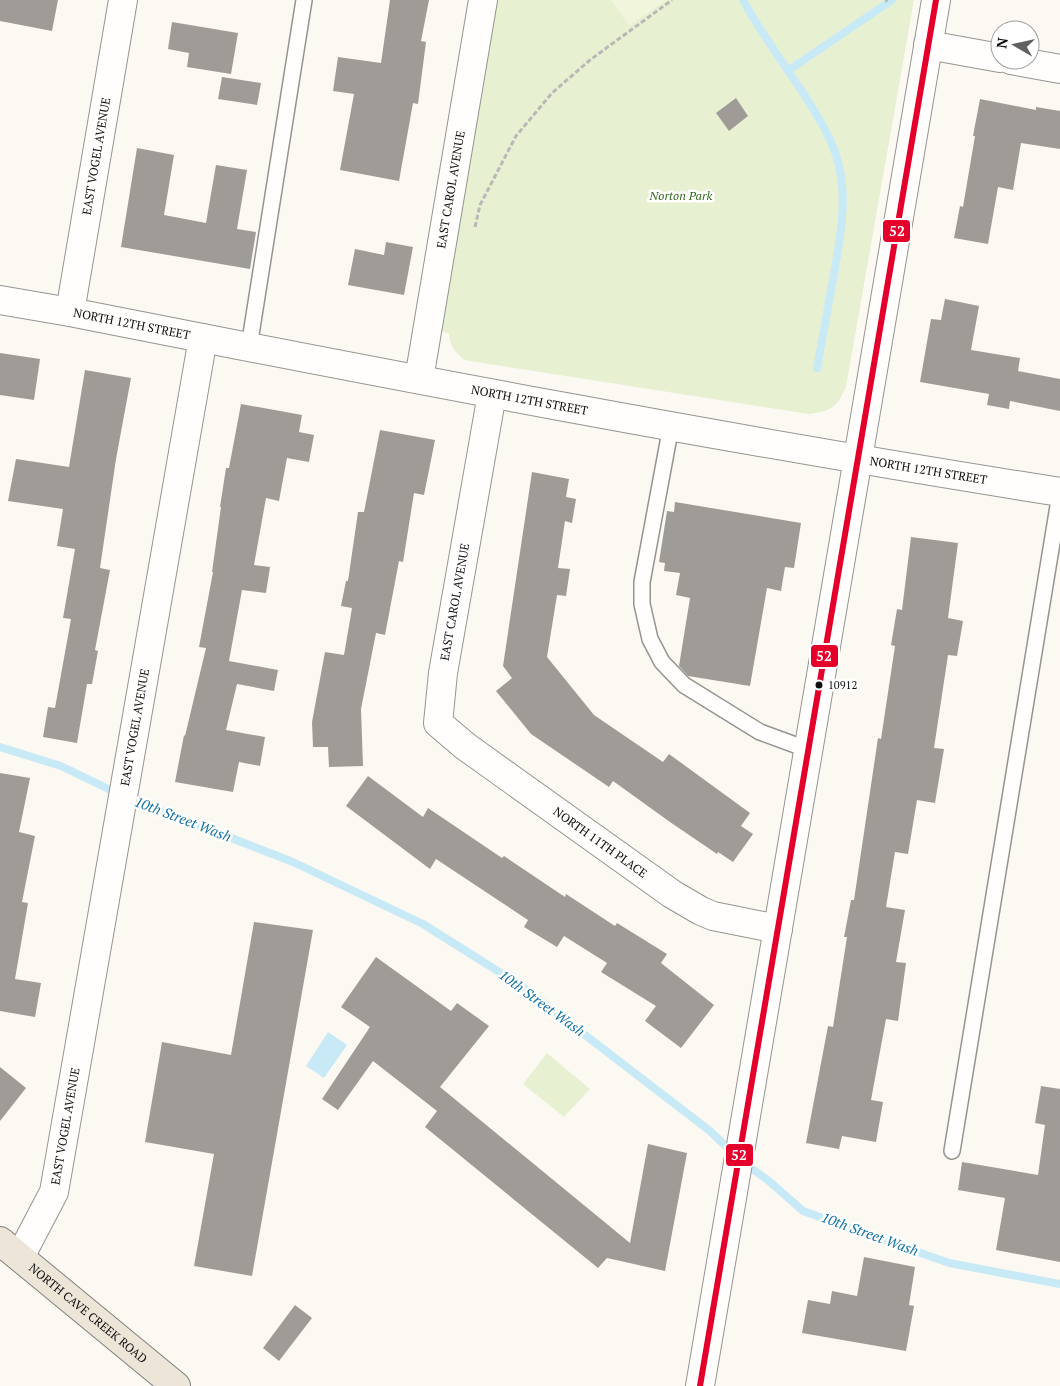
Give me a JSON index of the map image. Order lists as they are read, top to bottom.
{
  "streets": {
    "main road": ["NORTH CAVE CREEK ROAD"],
    "street": [
      "EAST VOGEL AVENUE",
      "EAST CAROL AVENUE",
      "NORTH 12TH STREET",
      "NORTH 11TH PLACE"
    ]
  },
  "crossings": [
    ["EAST VOGEL AVENUE", "NORTH 12TH STREET"],
    ["EAST VOGEL AVENUE", "NORTH CAVE CREEK ROAD"],
    ["EAST CAROL AVENUE", "NORTH 12TH STREET"],
    ["EAST CAROL AVENUE", "NORTH 11TH PLACE"]
  ],
  "water": ["10th Street Wash"],
  "parks": ["Norton Park"],
  "places": ["10912"],
  "lines": ["transit line 52"],
  "north": "left"
}
